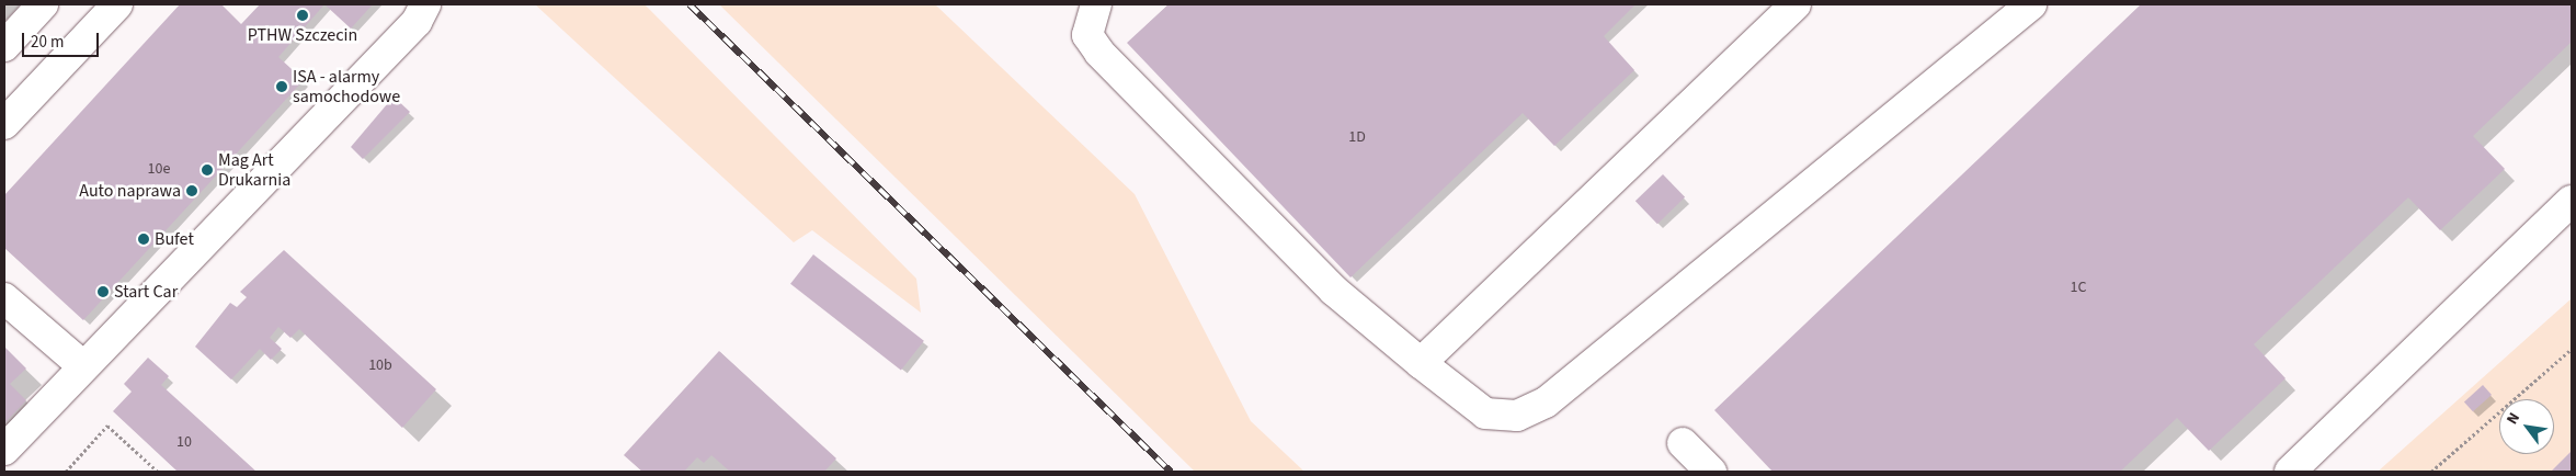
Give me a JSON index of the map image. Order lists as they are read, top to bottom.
{
  "places": [
    "PTHW Szczecin",
    "ISA - alarmy samochodowe",
    "Mag Art Drukarnia",
    "Auto naprawa",
    "Bufet",
    "Start Car"
  ],
  "house_numbers": [
    "1D",
    "10e",
    "1C",
    "10b",
    "10"
  ],
  "scale_bar": "20 m",
  "north": "top left"
}
